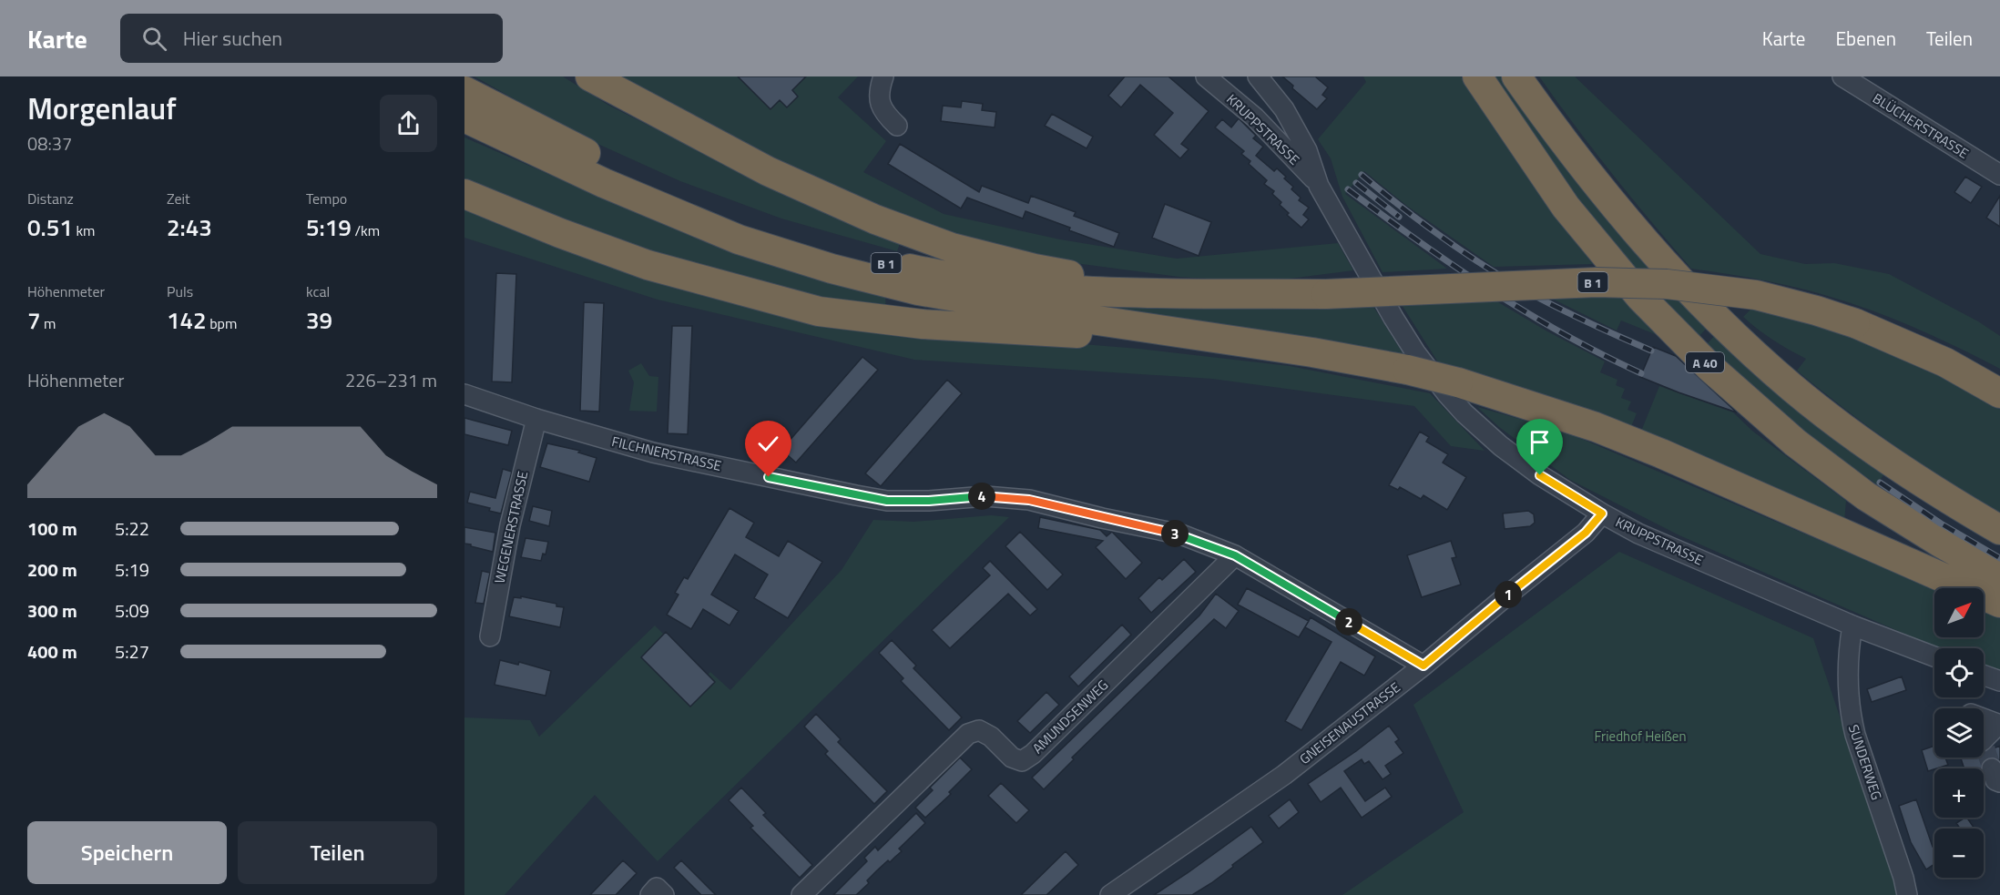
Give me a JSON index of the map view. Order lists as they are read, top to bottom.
{
  "streets": {
    "highway": ["B 1", "A 40"],
    "street": [
      "BLÜCHERSTRASSE",
      "KRUPPSTRASSE",
      "FILCHNERSTRASSE",
      "WEGENERSTRASSE",
      "AMUNDSENWEG",
      "GNEISENAUSTRASSE",
      "SUNDERWEG"
    ]
  },
  "crossings": [
    ["KRUPPSTRASSE", "GNEISENAUSTRASSE"],
    ["KRUPPSTRASSE", "SUNDERWEG"],
    ["FILCHNERSTRASSE", "WEGENERSTRASSE"],
    ["FILCHNERSTRASSE", "AMUNDSENWEG"],
    ["FILCHNERSTRASSE", "GNEISENAUSTRASSE"]
  ],
  "parks": ["Friedhof Heißen"],
  "north": "top right",
  "page": {
    "header": "Karte",
    "search": "Hier suchen",
    "nav": ["Karte", "Ebenen", "Teilen"],
    "heading": ["Morgenlauf", "08:37"],
    "stats": [
      ["Distanz", "0.51 km"],
      ["Zeit", "2:43"],
      ["Tempo", "5:19 /km"],
      ["Höhenmeter", "7 m"],
      ["Puls", "142 bpm"],
      ["kcal", "39"]
    ],
    "chart": ["Höhenmeter", "226–231 m"],
    "pins": [
      "4",
      "3",
      "1",
      "2"
    ],
    "list": [
      {
        "name": "100 m",
        "note": "5:22"
      },
      {
        "name": "200 m",
        "note": "5:19"
      },
      {
        "name": "300 m",
        "note": "5:09"
      },
      {
        "name": "400 m",
        "note": "5:27"
      }
    ],
    "map_buttons": ["+", "−"],
    "buttons": ["Speichern", "Teilen"]
  }
}
